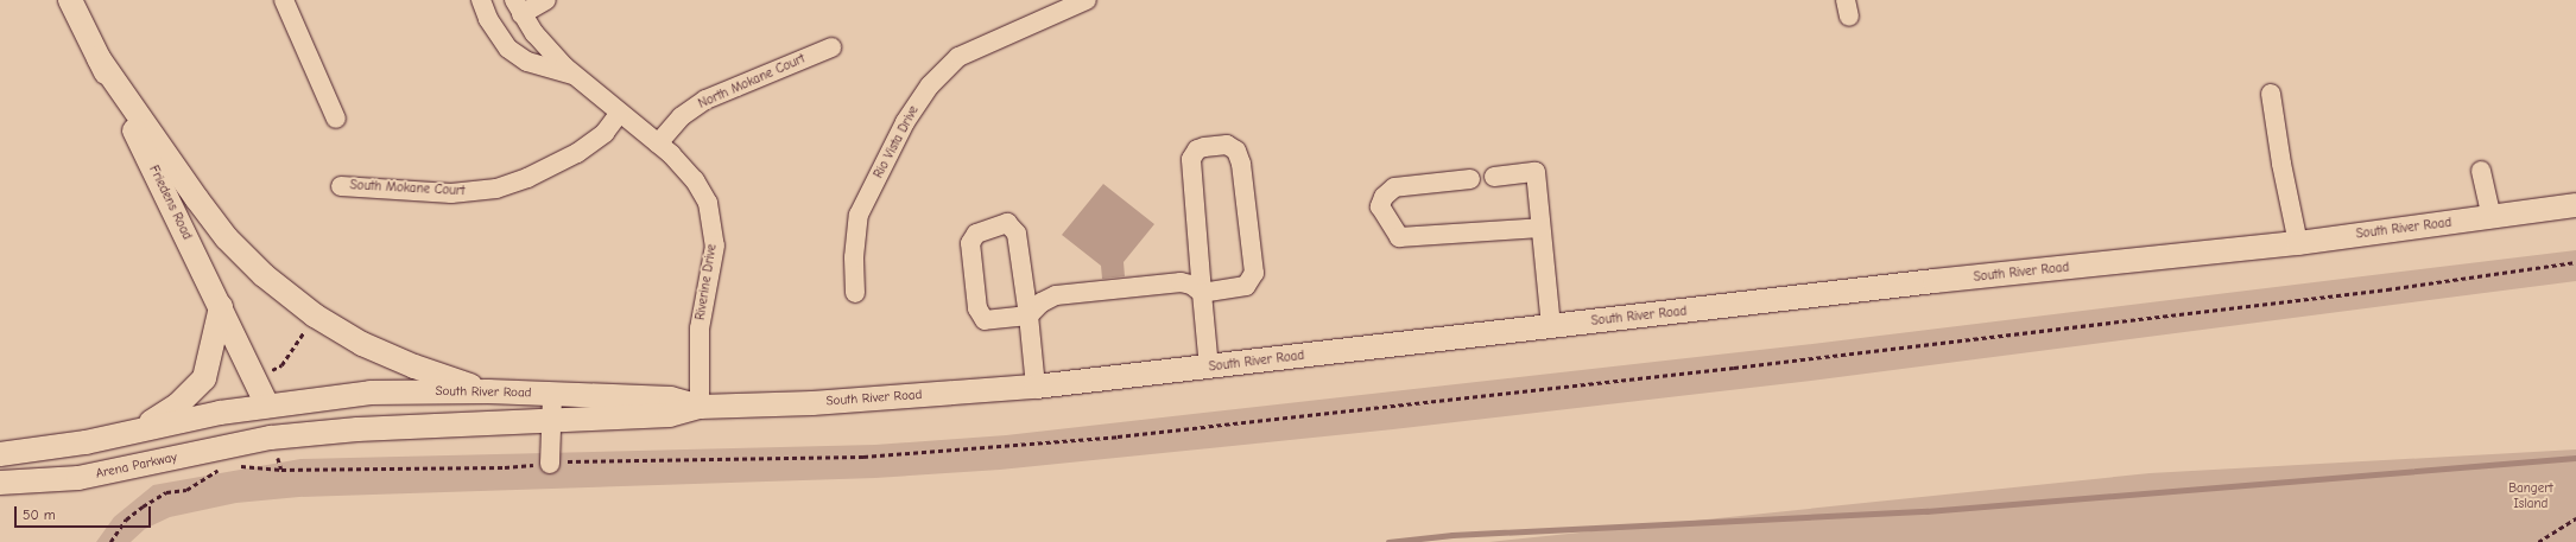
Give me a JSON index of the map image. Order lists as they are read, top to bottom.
{
  "streets": {
    "main road": ["Friedens Road", "South River Road", "Arena Parkway"],
    "street": [
      "North Mokane Court",
      "Rio Vista Drive",
      "South Mokane Court",
      "Riverine Drive"
    ]
  },
  "crossings": [
    ["North Mokane Court", "Riverine Drive"],
    ["South Mokane Court", "Riverine Drive"],
    ["Friedens Road", "South River Road"],
    ["South River Road", "Riverine Drive"],
    ["South River Road", "Arena Parkway"]
  ],
  "parks": ["Bangert Island"],
  "scale_bar": "50 m"
}
